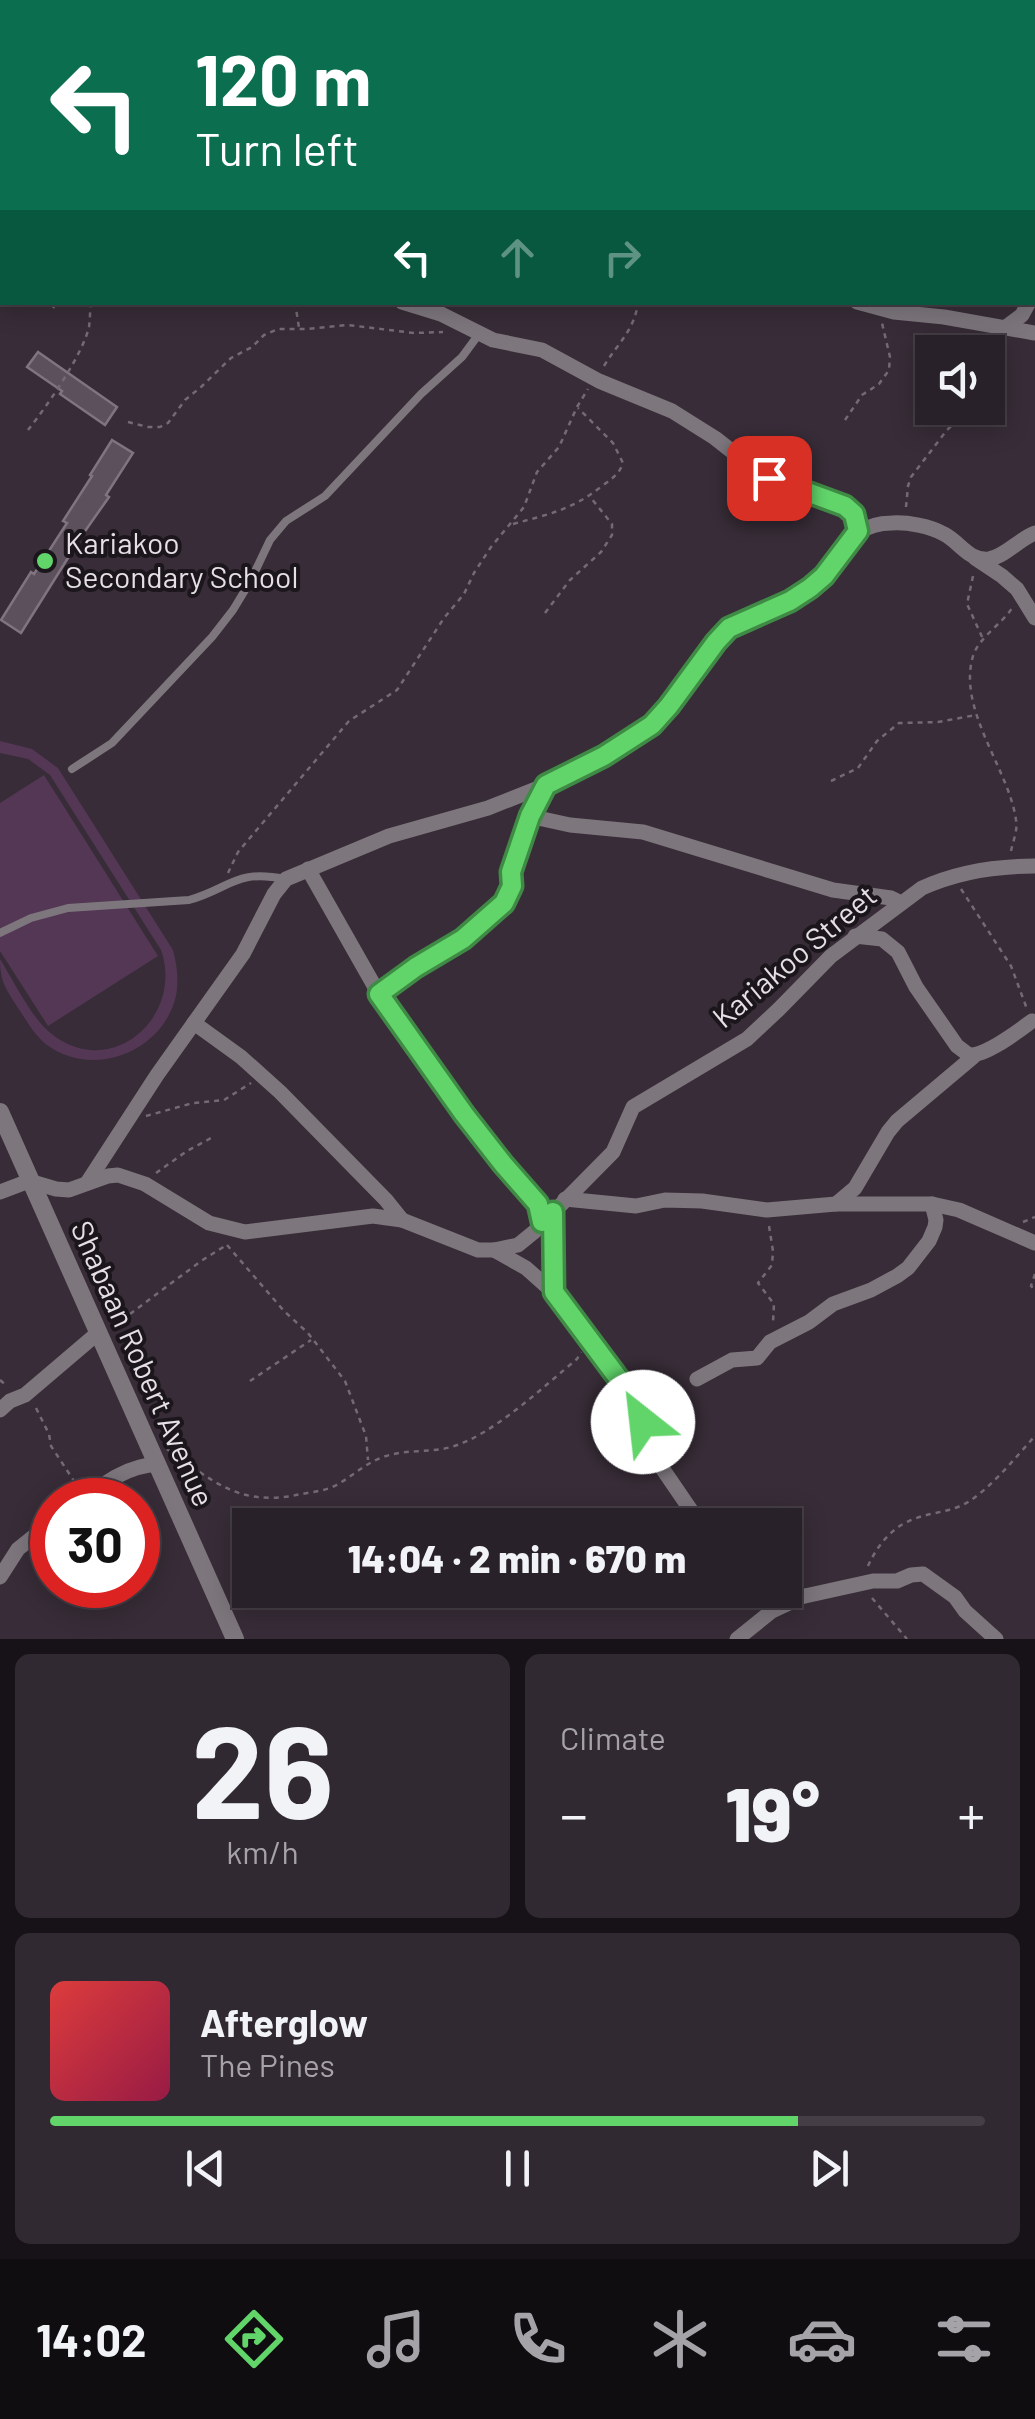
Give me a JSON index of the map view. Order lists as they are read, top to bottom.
{
  "streets": {
    "street": ["Kariakoo Street", "Shabaan Robert Avenue"]
  },
  "places": ["Kariakoo Secondary School"],
  "page": {
    "turn": ["120 m", "Turn left"],
    "limit": "30",
    "trip": "14:04 · 2 min · 670 m",
    "tile": [
      ["26", "km/h"],
      "Climate"
    ],
    "heat": ["−", "19°", "+"],
    "song": ["Afterglow", "The Pines"],
    "tabs": "14:02"
  }
}
